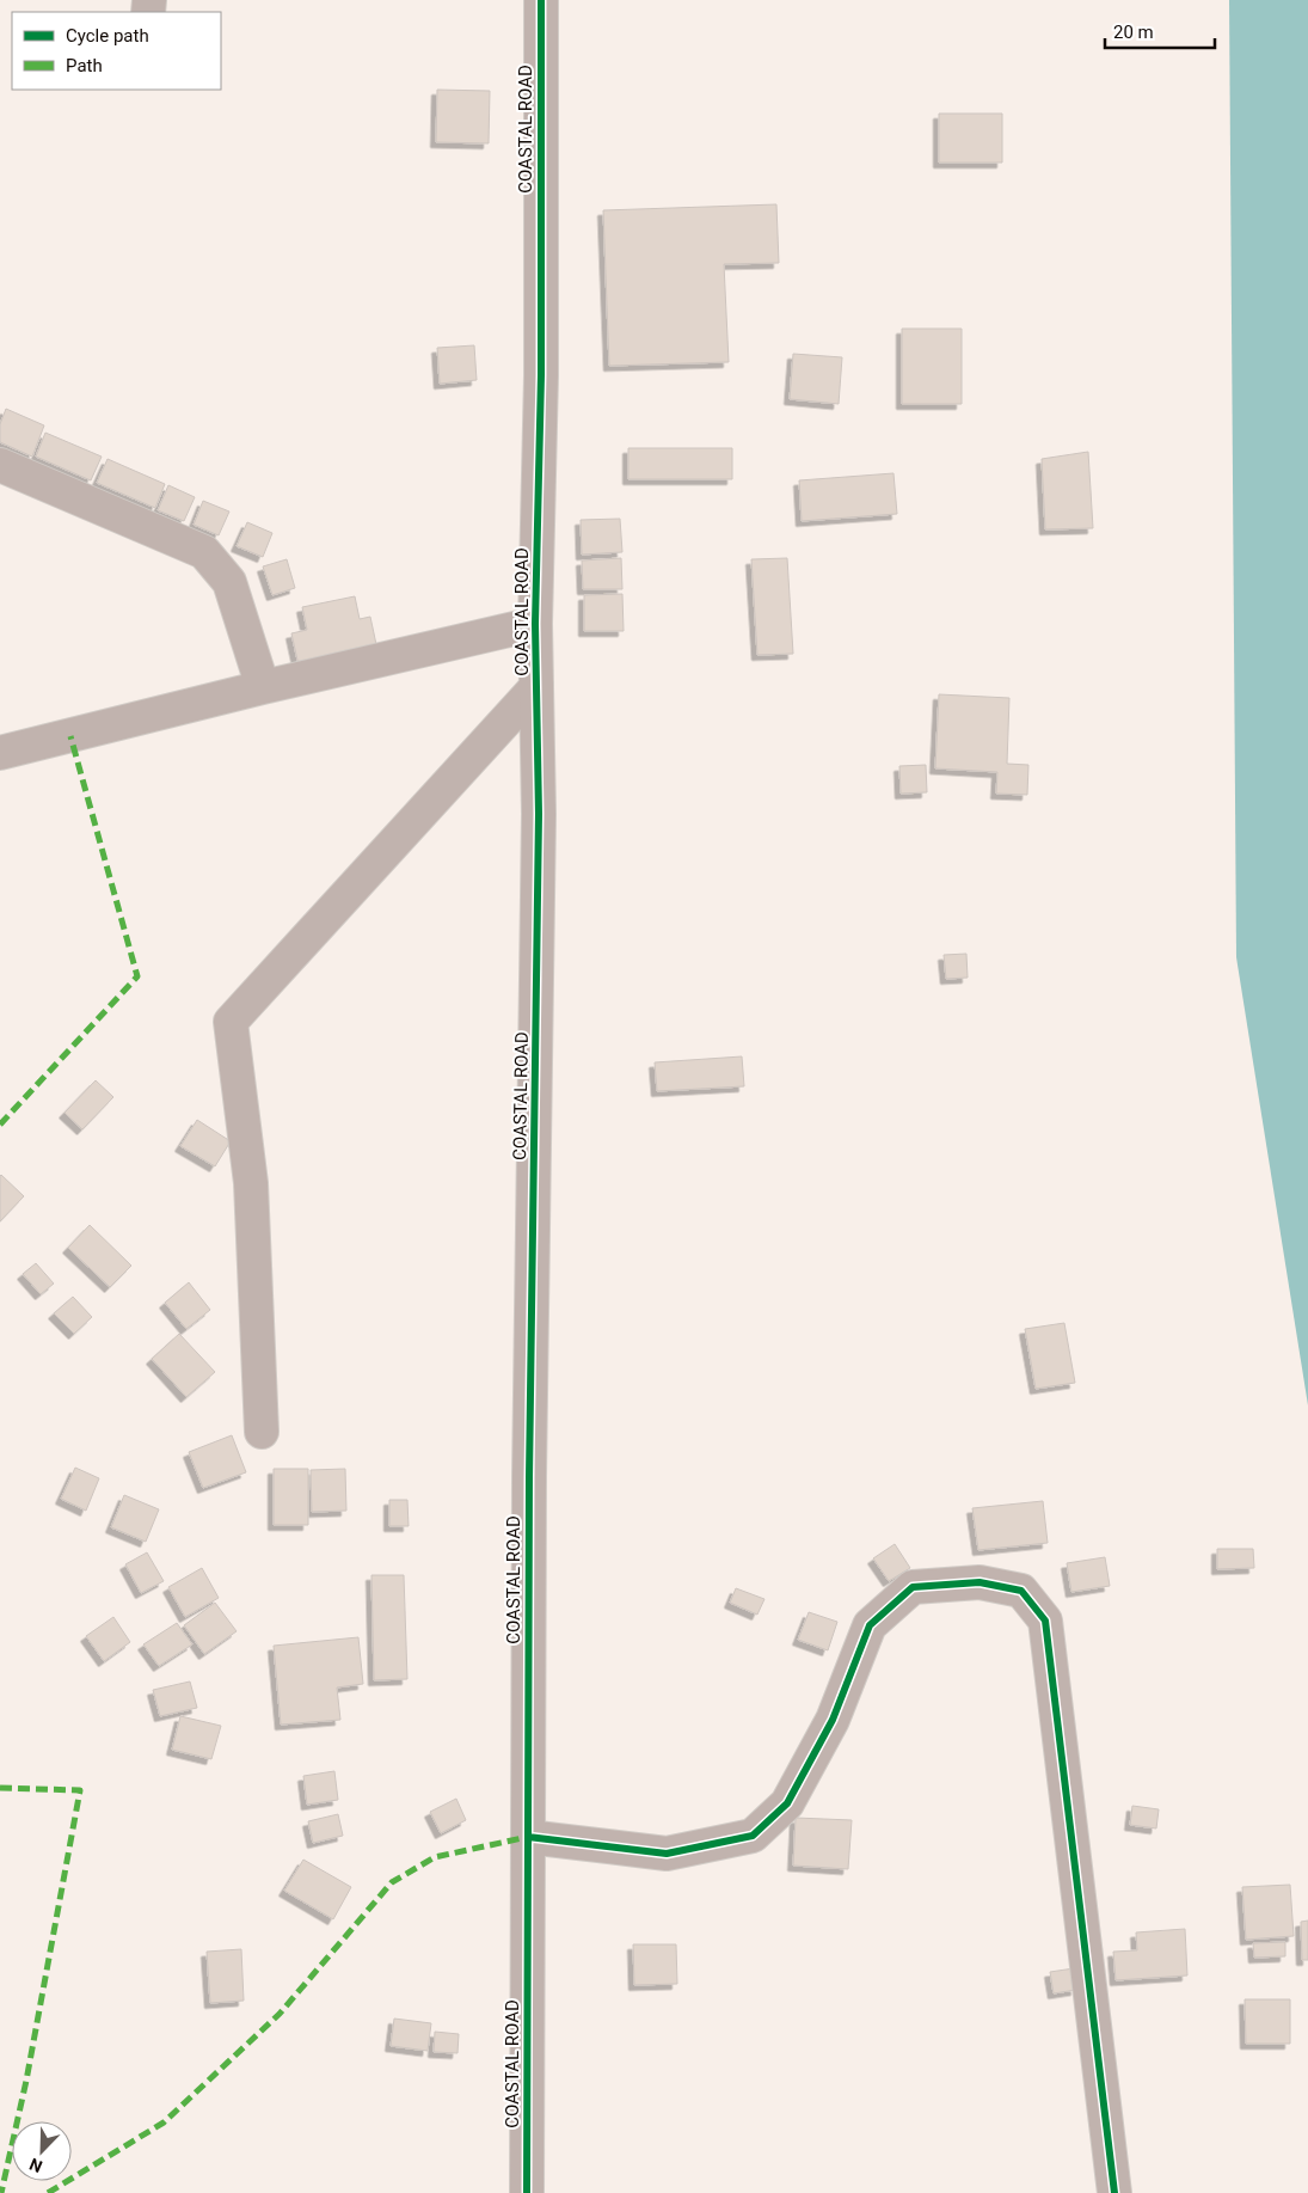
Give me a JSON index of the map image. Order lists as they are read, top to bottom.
{
  "streets": {
    "street": ["COASTAL ROAD"]
  },
  "legend": ["Cycle path", "Path"],
  "scale_bar": "20 m",
  "north": "bottom left"
}
